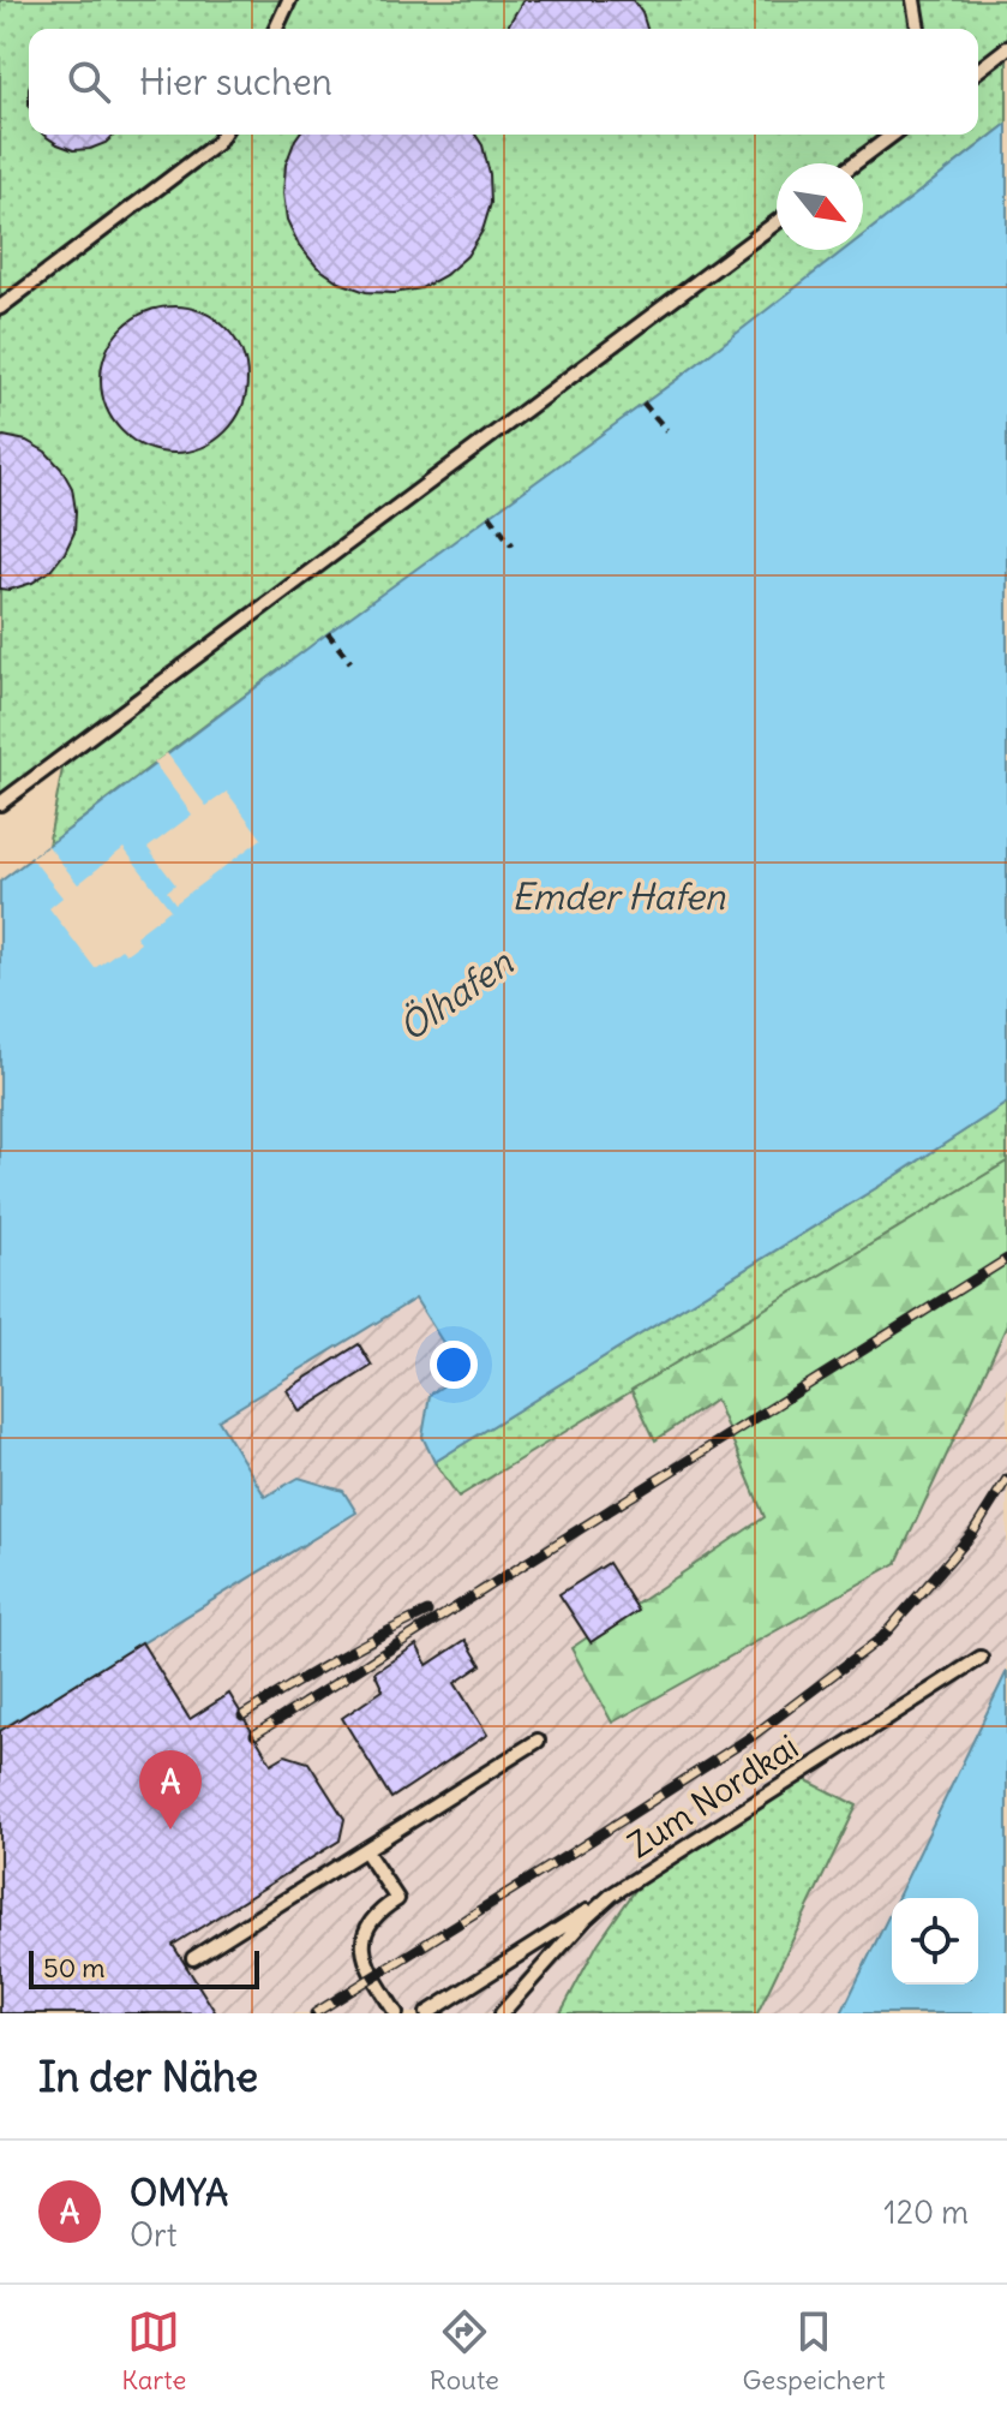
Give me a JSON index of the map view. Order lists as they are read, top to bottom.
{
  "streets": {
    "lane": ["Zum Nordkai"]
  },
  "water": ["Emder Hafen", "Ölhafen"],
  "scale_bar": "50 m",
  "north": "bottom right",
  "page": {
    "search": "Hier suchen",
    "pins": "A",
    "scale": "50 m",
    "heading": "In der Nähe",
    "list": [
      {
        "mark": "A",
        "name": "OMYA",
        "note": "Ort",
        "value": "120 m"
      }
    ],
    "nav": ["Karte", "Route", "Gespeichert"]
  }
}
